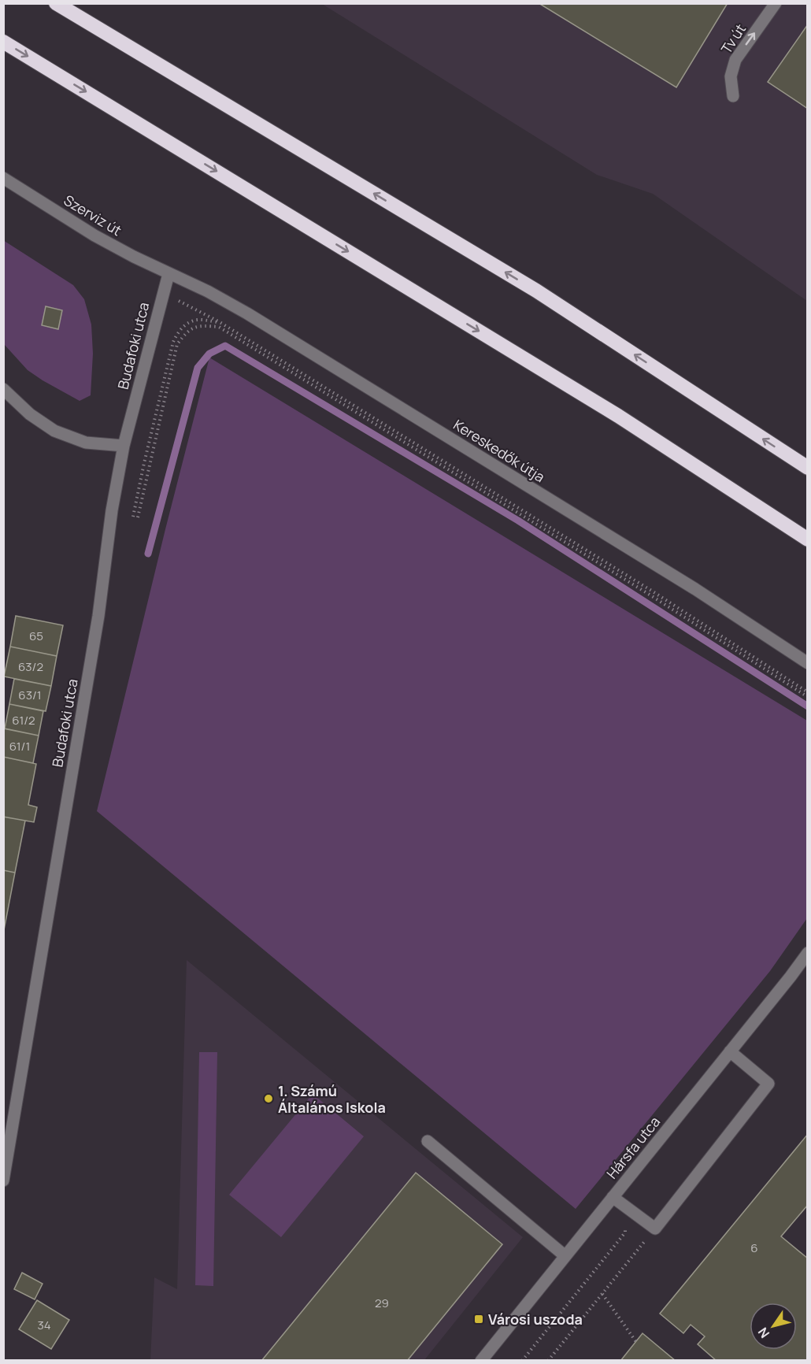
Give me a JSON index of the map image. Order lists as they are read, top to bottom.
{
  "streets": {
    "street": [
      "Tv út",
      "Szerviz út",
      "Budafoki utca",
      "Kereskedők útja",
      "Hársfa utca"
    ]
  },
  "crossings": [
    ["Szerviz út", "Budafoki utca"],
    ["Szerviz út", "Kereskedők útja"],
    ["Budafoki utca", "Kereskedők útja"]
  ],
  "one_way": ["Tv út"],
  "places": {
    "other": ["1. Számú Általános Iskola"],
    "transit": ["Városi uszoda"]
  },
  "house_numbers": [
    "65",
    "63/2",
    "63/1",
    "61/2",
    "61/1",
    "6",
    "29",
    "34"
  ],
  "north": "bottom left"
}
